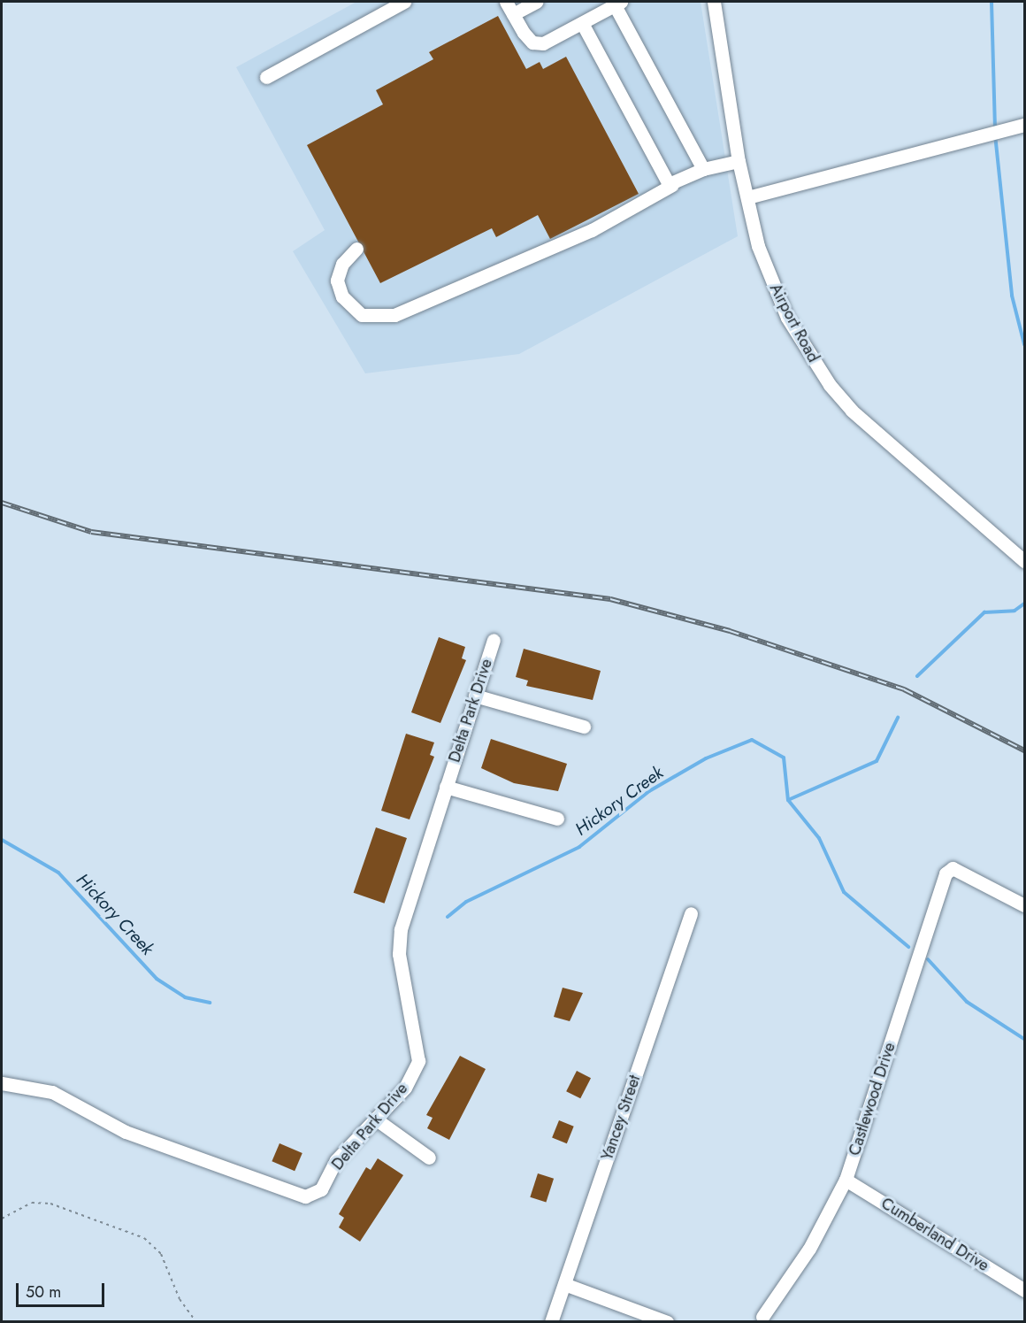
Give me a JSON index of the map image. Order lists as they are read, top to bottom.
{
  "streets": {
    "street": [
      "Airport Road",
      "Delta Park Drive",
      "Castlewood Drive",
      "Yancey Street",
      "Cumberland Drive"
    ]
  },
  "crossings": [
    ["Castlewood Drive", "Cumberland Drive"]
  ],
  "water": ["Hickory Creek"],
  "scale_bar": "50 m"
}
